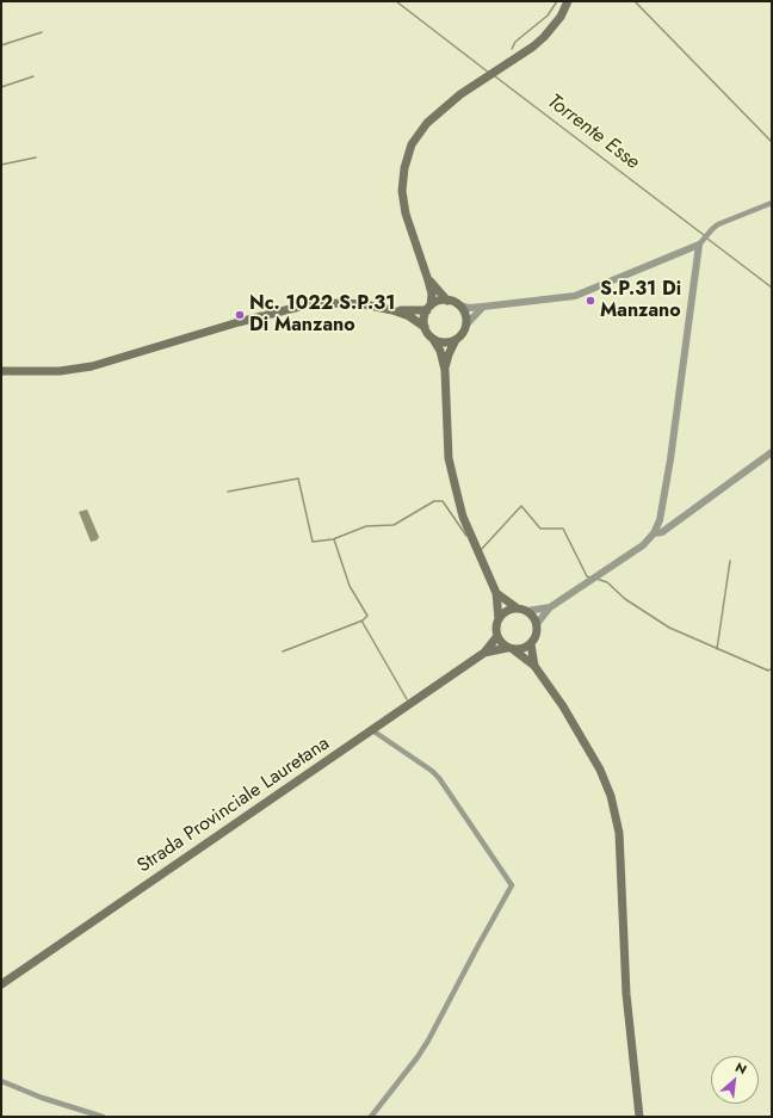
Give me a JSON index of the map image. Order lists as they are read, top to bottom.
{
  "streets": {
    "main road": ["Strada Provinciale Lauretana"]
  },
  "water": ["Torrente Esse"],
  "places": ["S.P.31 Di Manzano", "Nc. 1022 S.P.31 Di Manzano"],
  "north": "top right"
}
